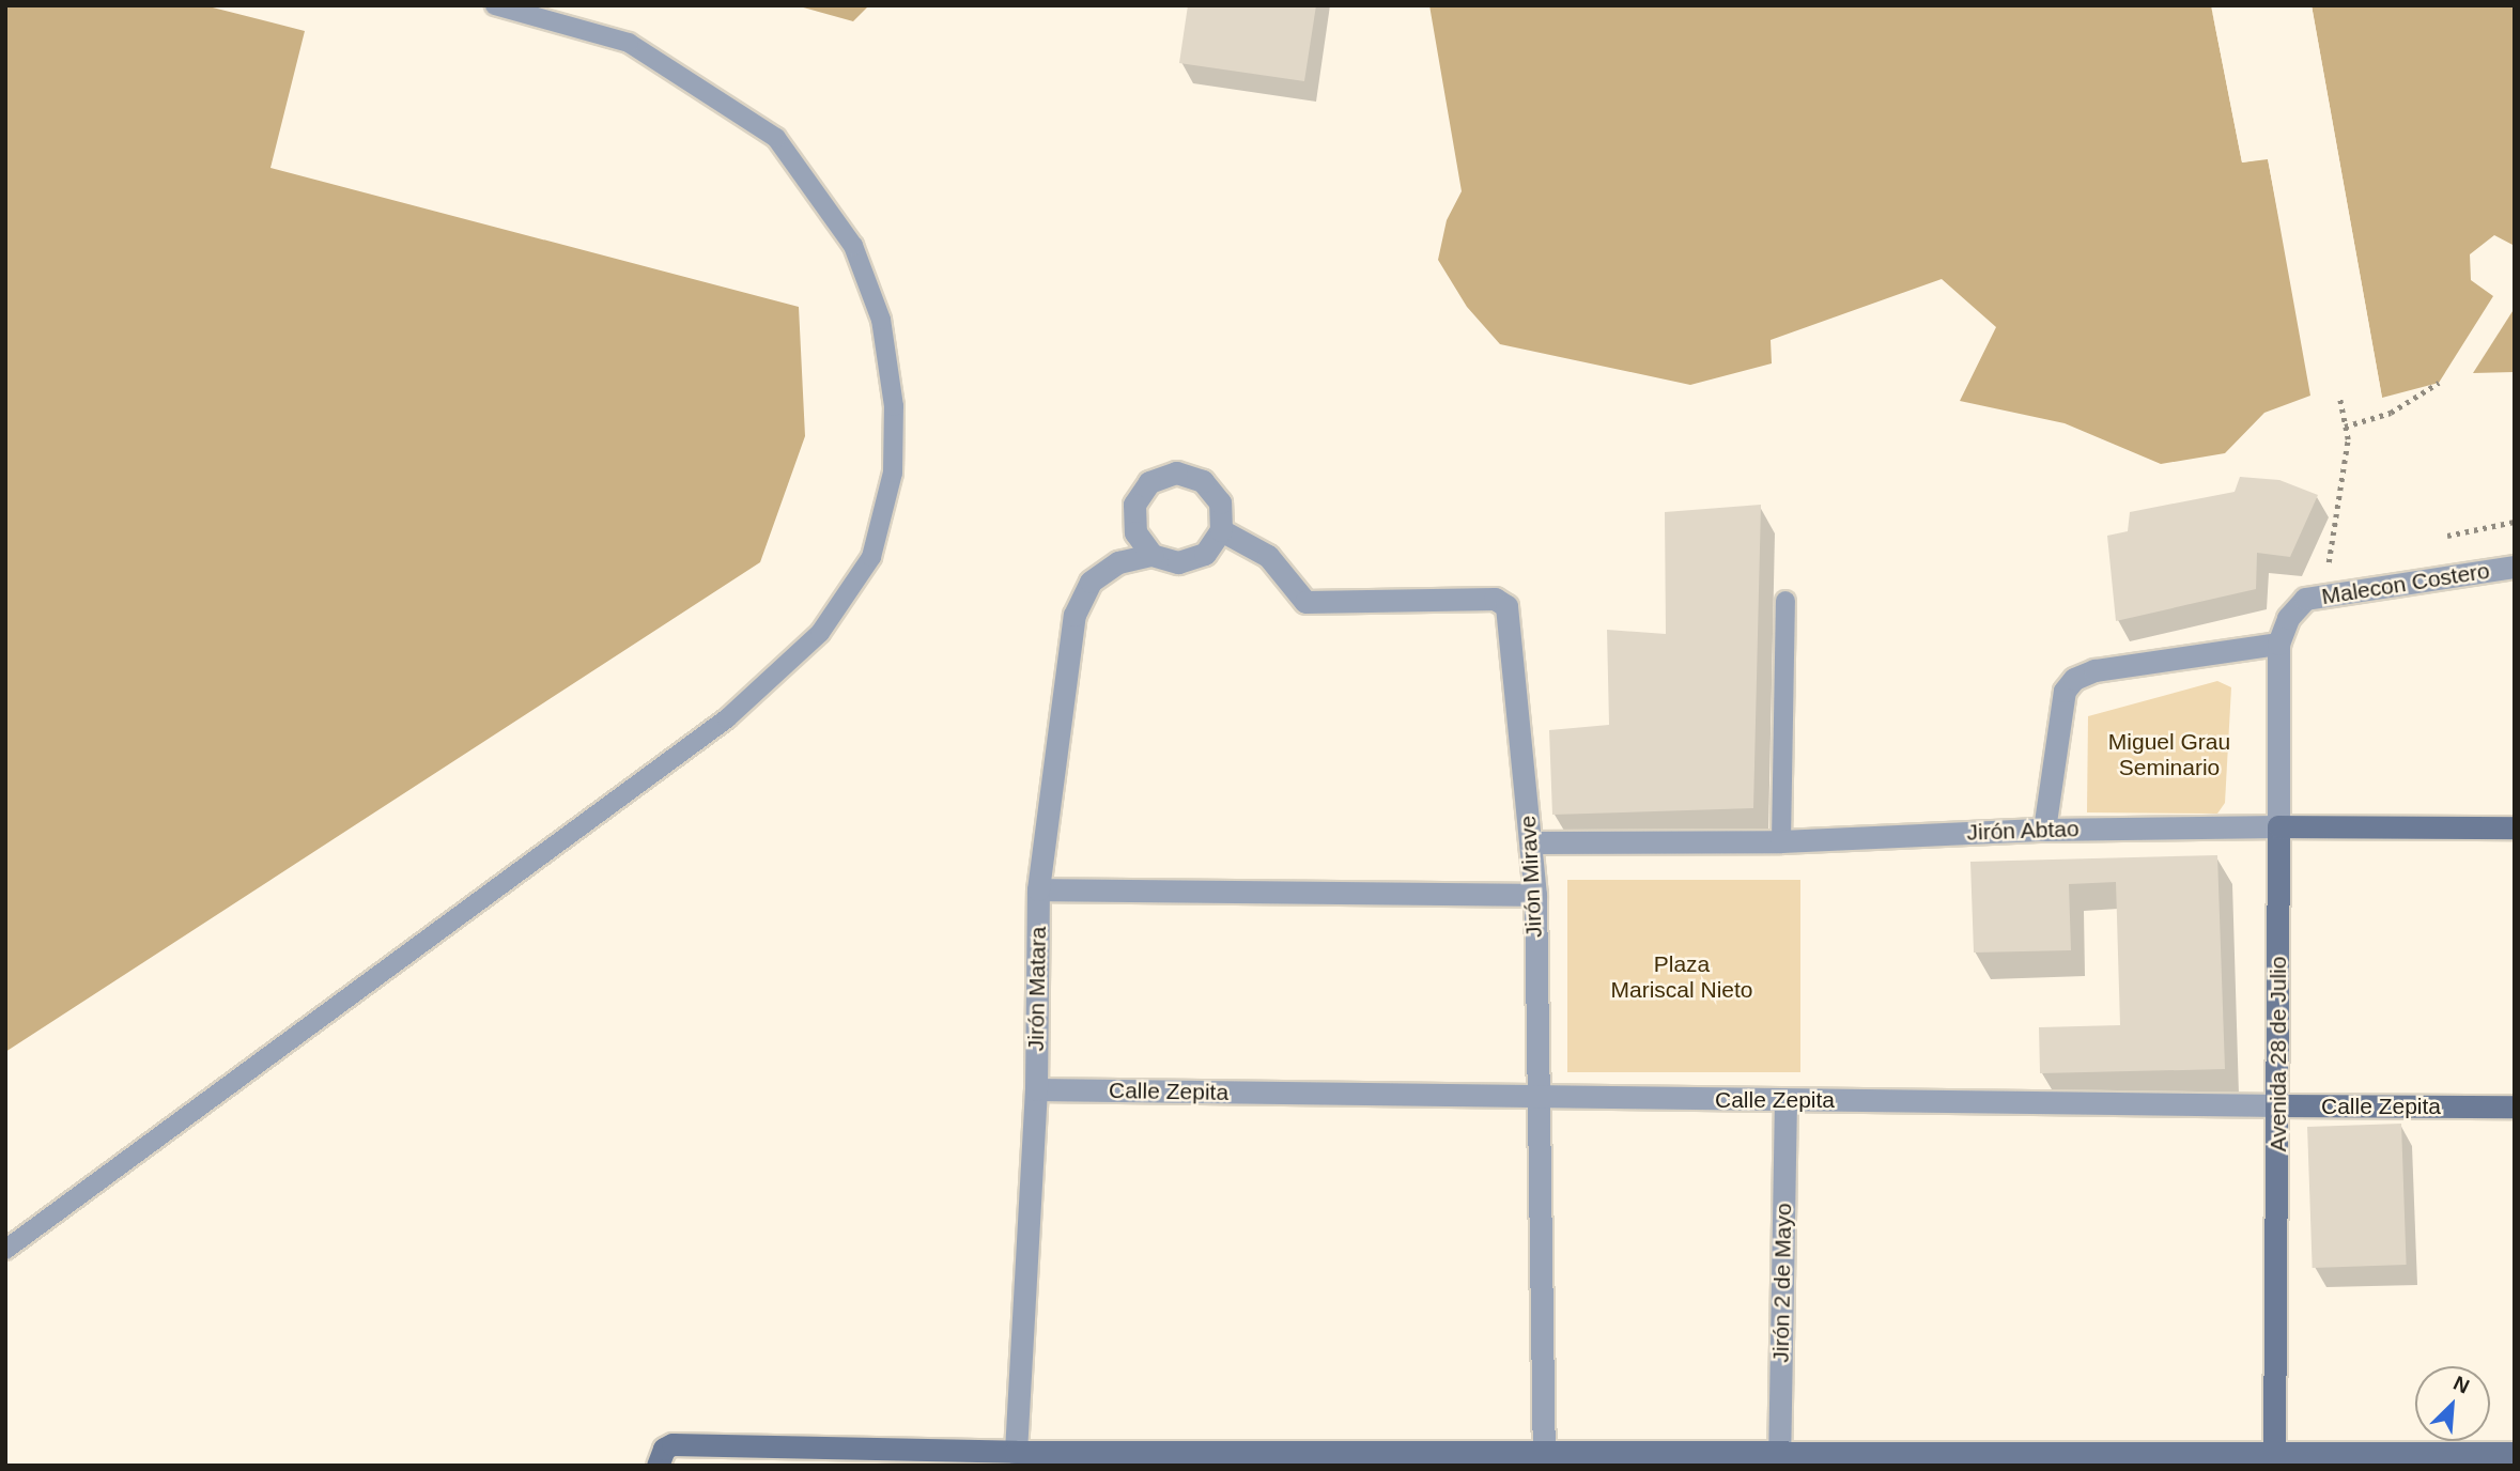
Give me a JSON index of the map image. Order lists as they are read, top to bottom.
{
  "streets": {
    "street": [
      "Malecon Costero",
      "Jirón Abtao",
      "Jirón Mirave",
      "Jirón Matara",
      "Avenida 28 de Julio",
      "Calle Zepita",
      "Jirón 2 de Mayo"
    ]
  },
  "crossings": [
    ["Malecon Costero", "Avenida 28 de Julio"],
    ["Jirón Abtao", "Jirón Mirave"],
    ["Jirón Abtao", "Avenida 28 de Julio"],
    ["Jirón Mirave", "Jirón Matara"],
    ["Jirón Mirave", "Calle Zepita"],
    ["Jirón Matara", "Calle Zepita"],
    ["Avenida 28 de Julio", "Calle Zepita"],
    ["Calle Zepita", "Jirón 2 de Mayo"]
  ],
  "parks": ["Miguel Grau Seminario", "Plaza Mariscal Nieto"],
  "north": "top right"
}
